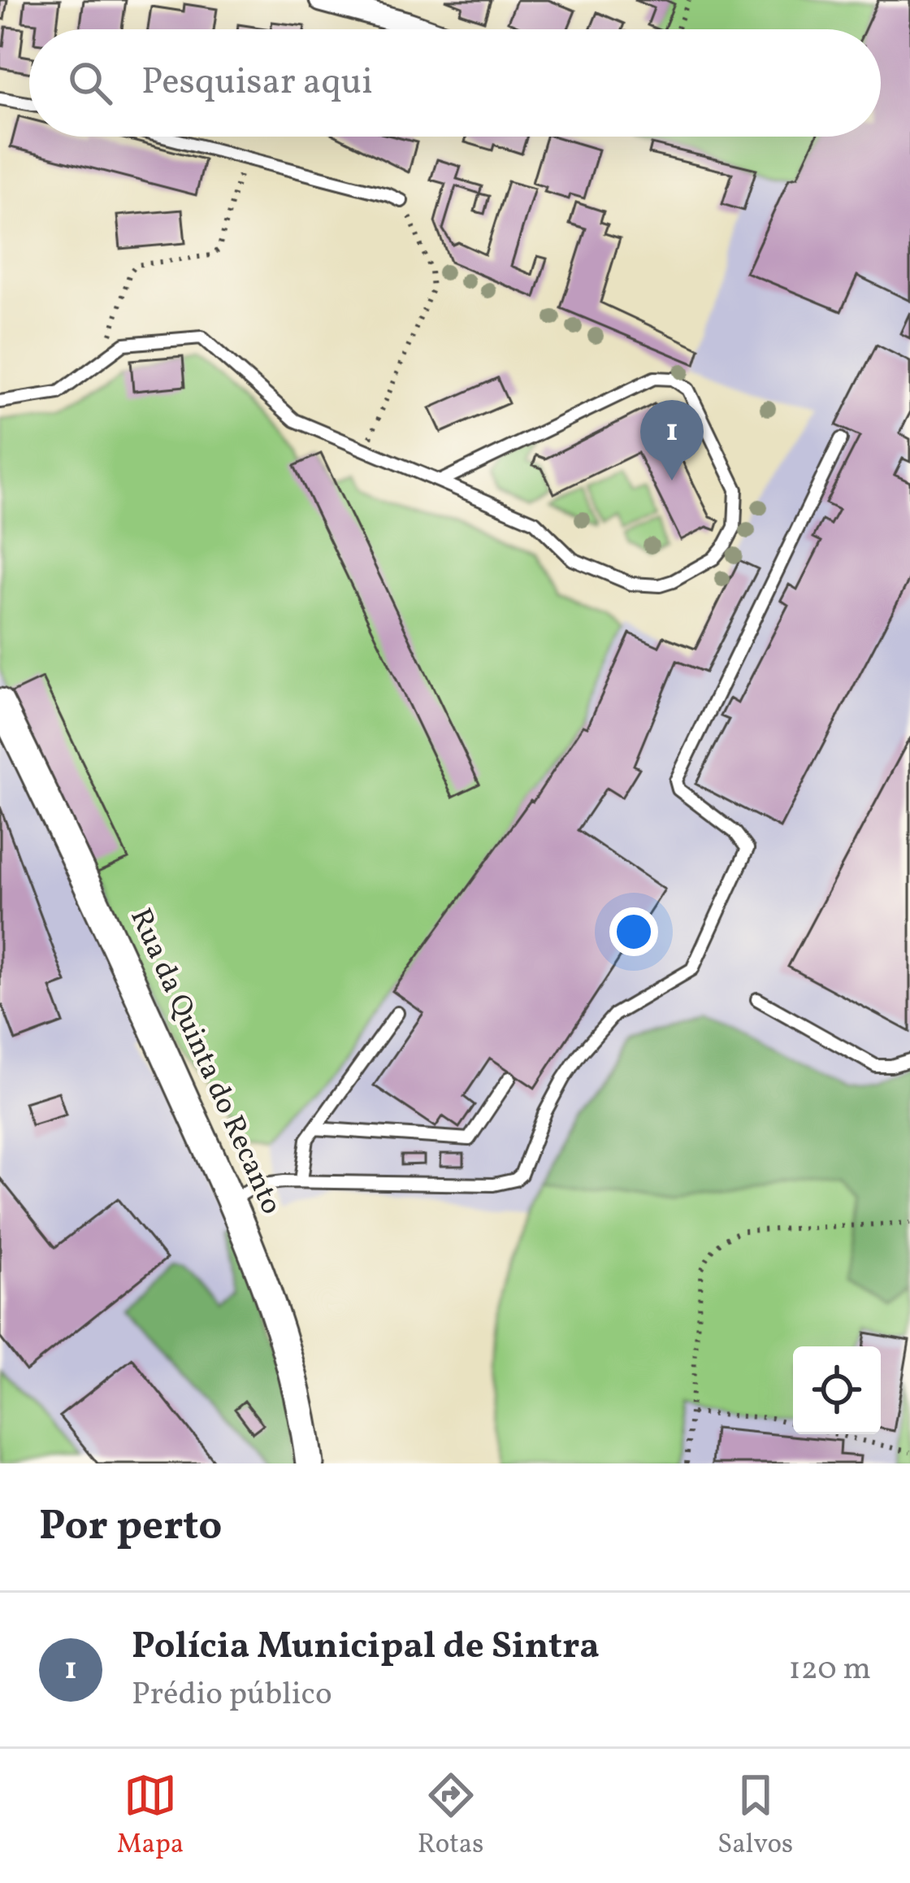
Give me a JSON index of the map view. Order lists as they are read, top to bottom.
{
  "streets": {
    "street": ["Rua da Quinta do Recanto"]
  },
  "page": {
    "search": "Pesquisar aqui",
    "pins": "1",
    "heading": "Por perto",
    "list": [
      {
        "mark": "1",
        "name": "Polícia Municipal de Sintra",
        "note": "Prédio público",
        "value": "120 m"
      }
    ],
    "nav": ["Mapa", "Rotas", "Salvos"]
  }
}
